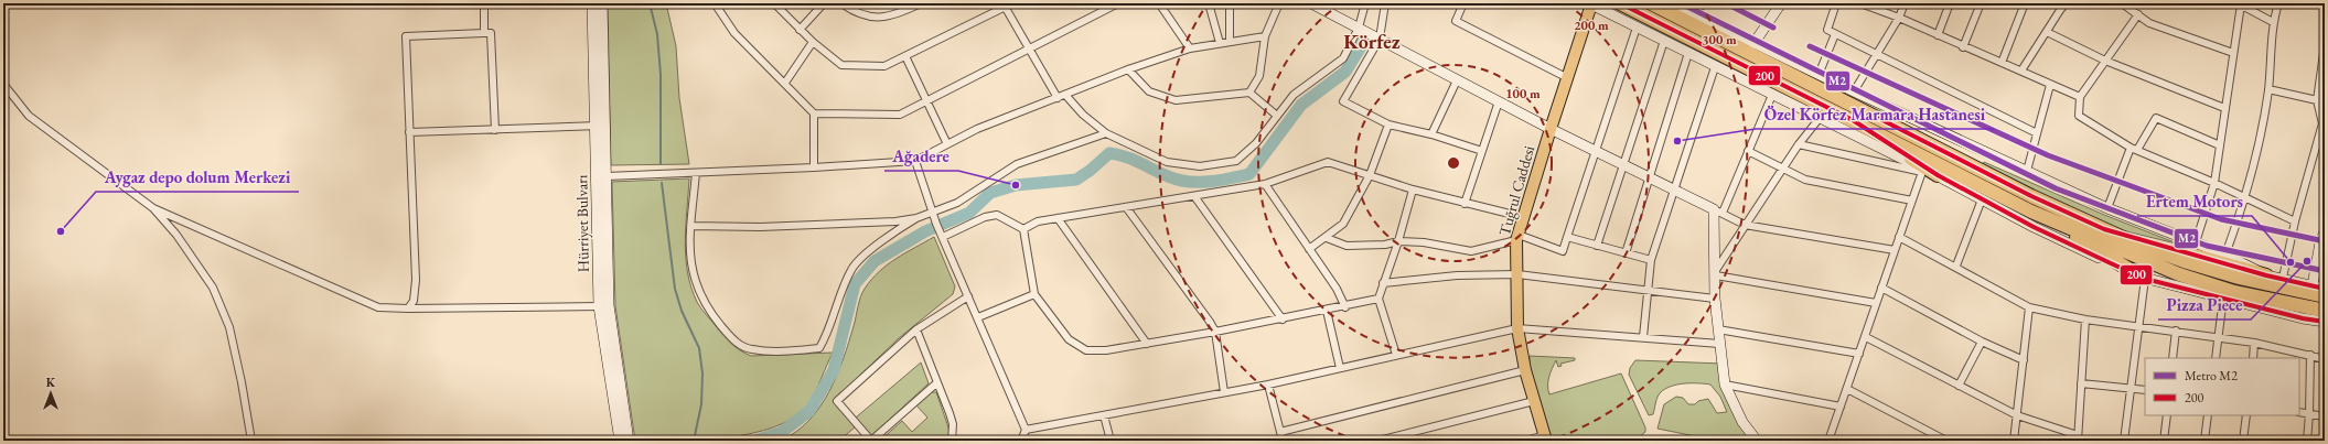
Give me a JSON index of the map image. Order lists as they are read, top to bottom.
{
  "streets": {
    "main road": ["Tuğrul Caddesi", "Hürriyet Bulvarı"]
  },
  "districts": ["Körfez"],
  "places": [
    "Özel Körfez Marmara Hastanesi",
    "Ağadere",
    "Aygaz depo dolum Merkezi",
    "Pizza Piece",
    "Ertem Motors"
  ],
  "lines": ["metro line M2", "transit line 200"],
  "legend": ["Metro M2", "200"],
  "north": "top",
  "rings": ["200 m", "300 m", "100 m"]
}
